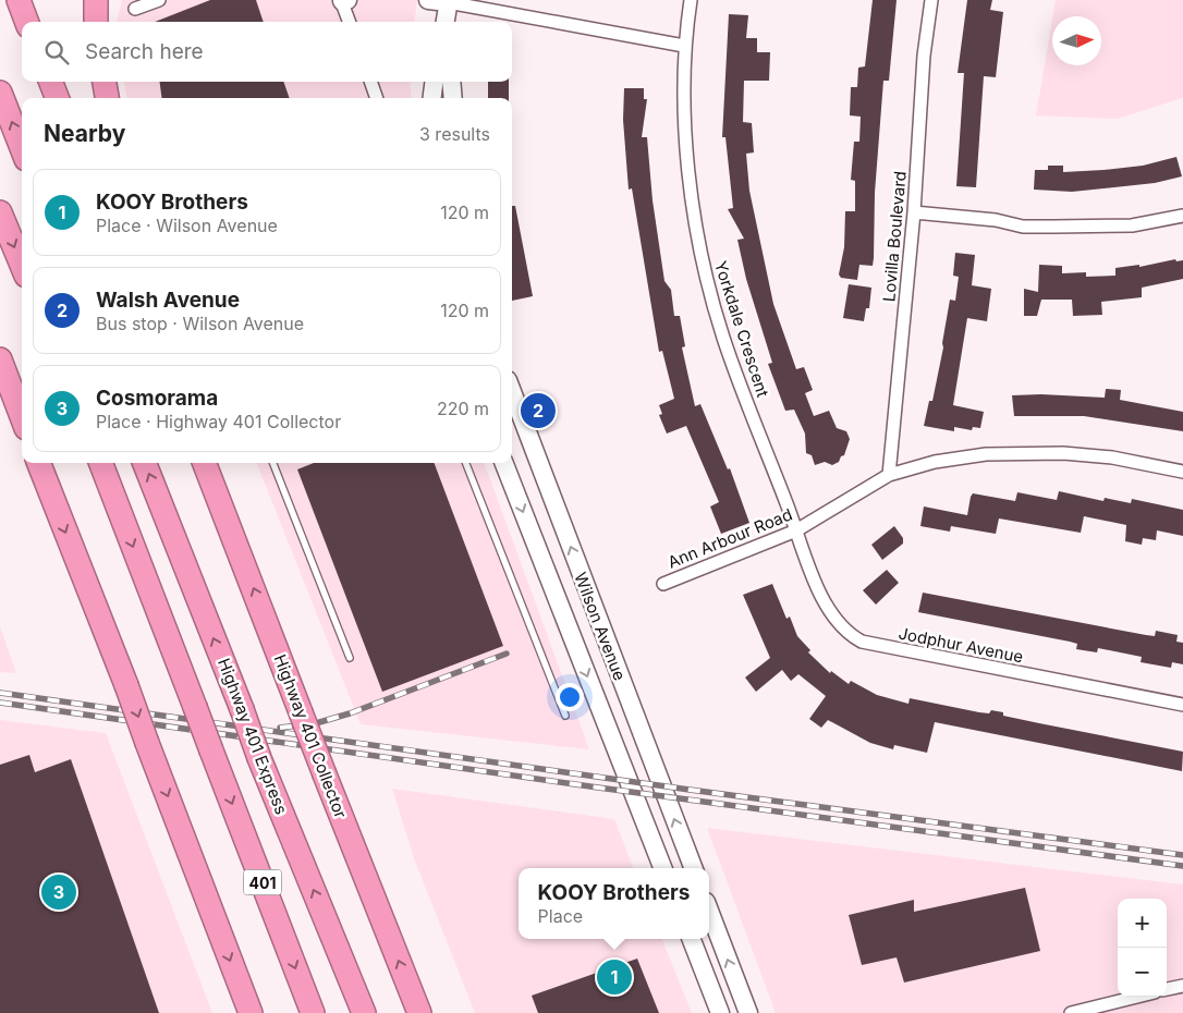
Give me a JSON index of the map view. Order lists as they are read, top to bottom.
{
  "streets": {
    "highway": ["Highway 401 Express", "Highway 401 Collector", "401"],
    "main road": ["Wilson Avenue"],
    "street": [
      "Lovilla Boulevard",
      "Yorkdale Crescent",
      "Ann Arbour Road",
      "Jodphur Avenue"
    ]
  },
  "crossings": [
    ["Lovilla Boulevard", "Ann Arbour Road"],
    ["Yorkdale Crescent", "Ann Arbour Road"],
    ["Yorkdale Crescent", "Jodphur Avenue"],
    ["Ann Arbour Road", "Jodphur Avenue"]
  ],
  "north": "right",
  "page": {
    "search": "Search here",
    "heading": ["Nearby", "3 results"],
    "list": [
      {
        "mark": "1",
        "name": "KOOY Brothers",
        "note": "Place · Wilson Avenue",
        "value": "120 m"
      },
      {
        "mark": "2",
        "name": "Walsh Avenue",
        "note": "Bus stop · Wilson Avenue",
        "value": "120 m"
      },
      {
        "mark": "3",
        "name": "Cosmorama",
        "note": "Place · Highway 401 Collector",
        "value": "220 m"
      }
    ],
    "pins": ["2", "3", "1"],
    "popup": ["KOOY Brothers", "Place"],
    "map_buttons": ["+", "−"]
  }
}
